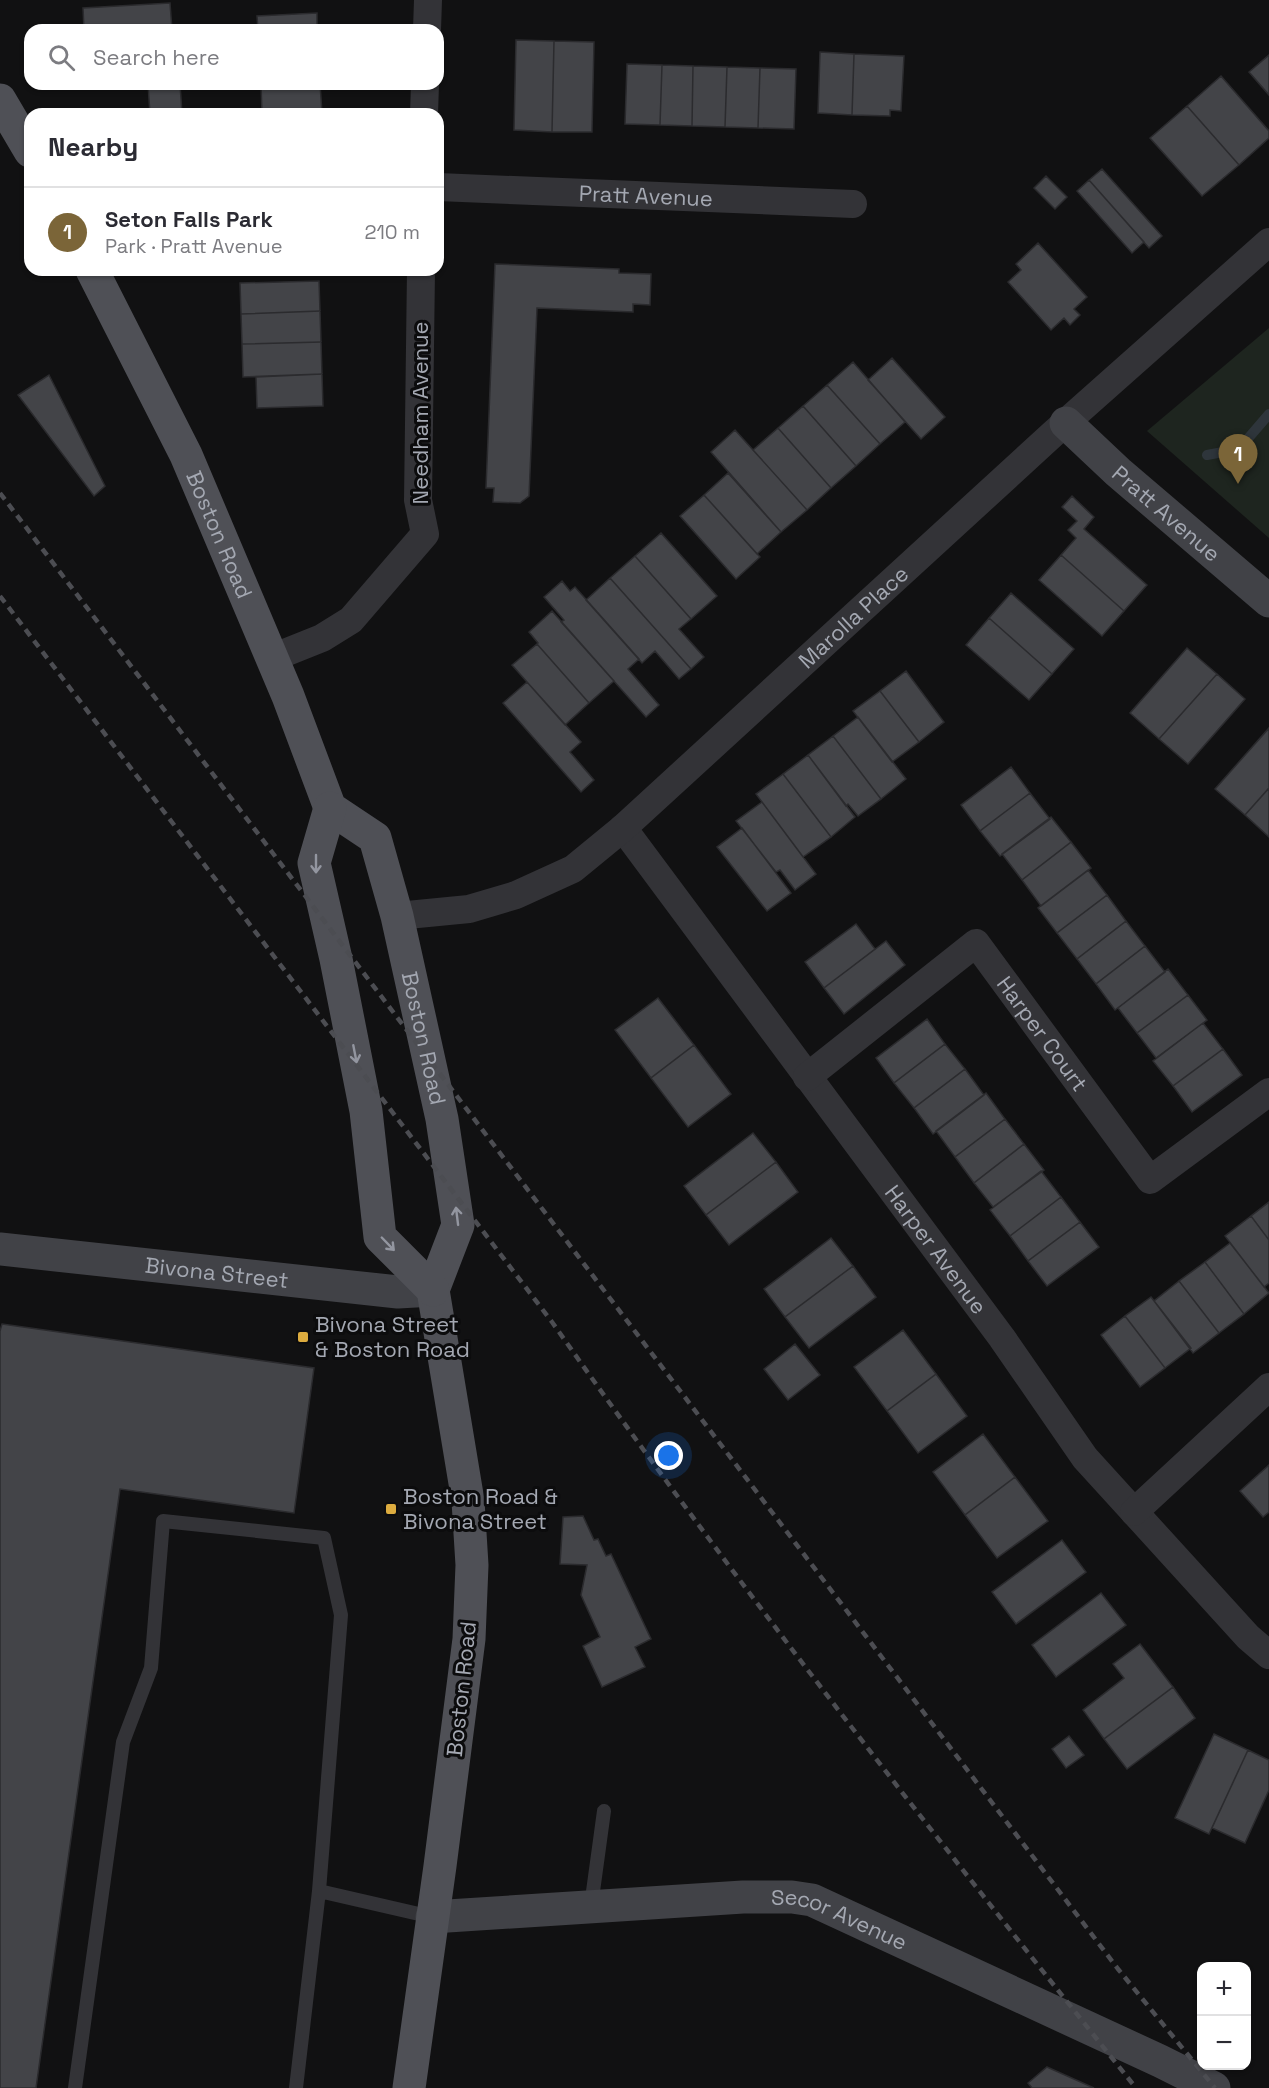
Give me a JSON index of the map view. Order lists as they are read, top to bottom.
{
  "streets": {
    "main road": ["Boston Road"],
    "street": [
      "Pratt Avenue",
      "Needham Avenue",
      "Marolla Place",
      "Harper Court",
      "Harper Avenue",
      "Bivona Street",
      "Secor Avenue"
    ]
  },
  "crossings": [
    ["Pratt Avenue", "Marolla Place"],
    ["Needham Avenue", "Boston Road"],
    ["Boston Road", "Marolla Place"],
    ["Boston Road", "Bivona Street"],
    ["Boston Road", "Secor Avenue"],
    ["Marolla Place", "Harper Avenue"],
    ["Harper Court", "Harper Avenue"]
  ],
  "places": {
    "transit": ["Bivona Street & Boston Road", "Boston Road & Bivona Street"]
  },
  "page": {
    "search": "Search here",
    "heading": "Nearby",
    "list": [
      {
        "mark": "1",
        "name": "Seton Falls Park",
        "note": "Park · Pratt Avenue",
        "value": "210 m"
      }
    ],
    "pins": "1",
    "map_buttons": ["+", "−"]
  }
}
